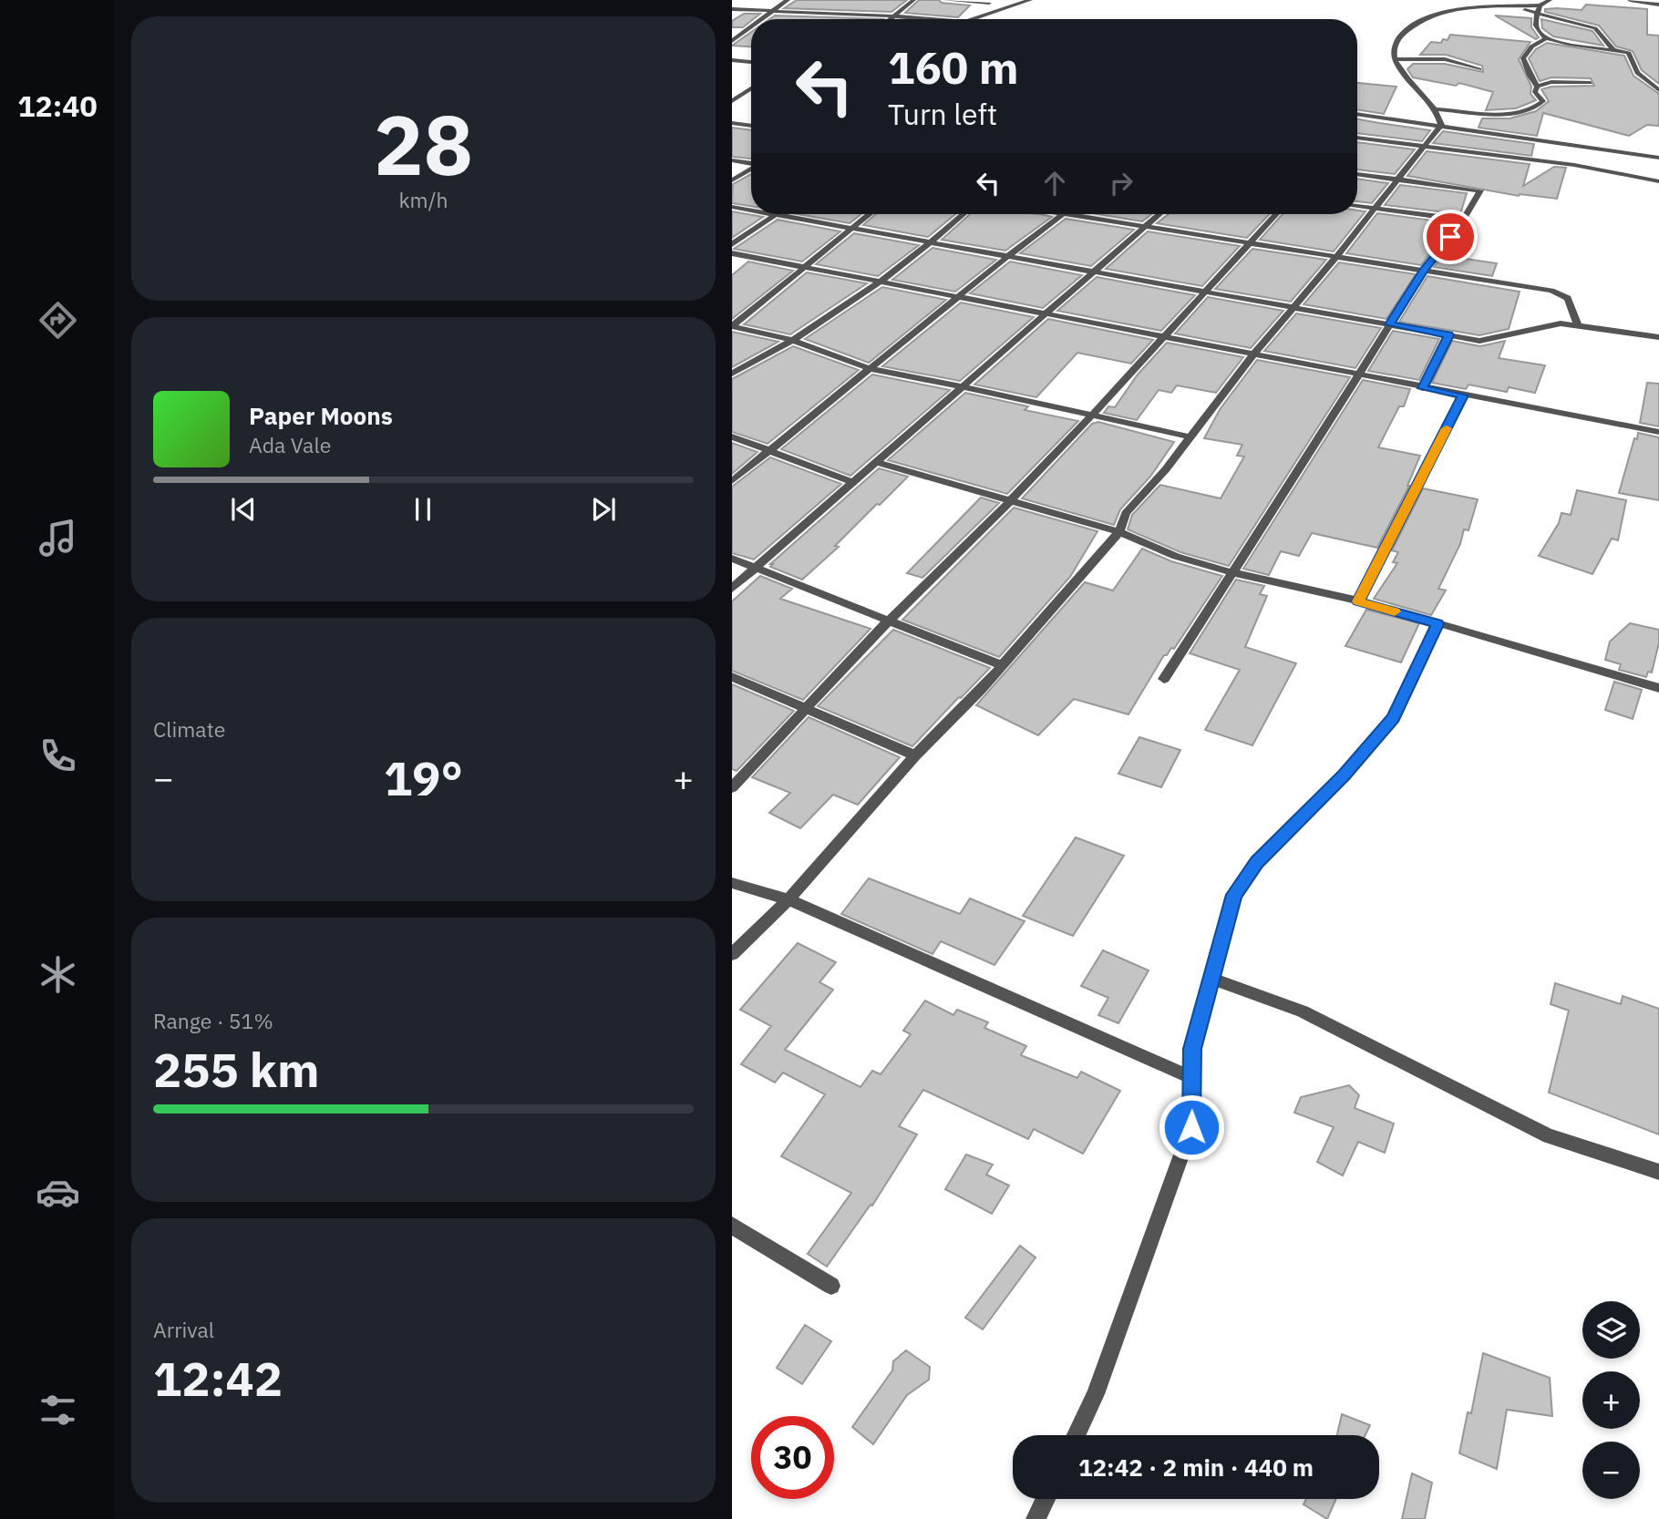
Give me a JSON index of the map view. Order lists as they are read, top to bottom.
{
  "page": {
    "tabs": "12:40",
    "tile": [
      ["28", "km/h"],
      "Climate",
      ["Range · 51%", "255 km"],
      ["Arrival", "12:42"]
    ],
    "turn": ["160 m", "Turn left"],
    "song": ["Paper Moons", "Ada Vale"],
    "heat": ["−", "19°", "+"],
    "map_buttons": ["+", "−"],
    "limit": "30",
    "trip": "12:42 · 2 min · 440 m"
  }
}
